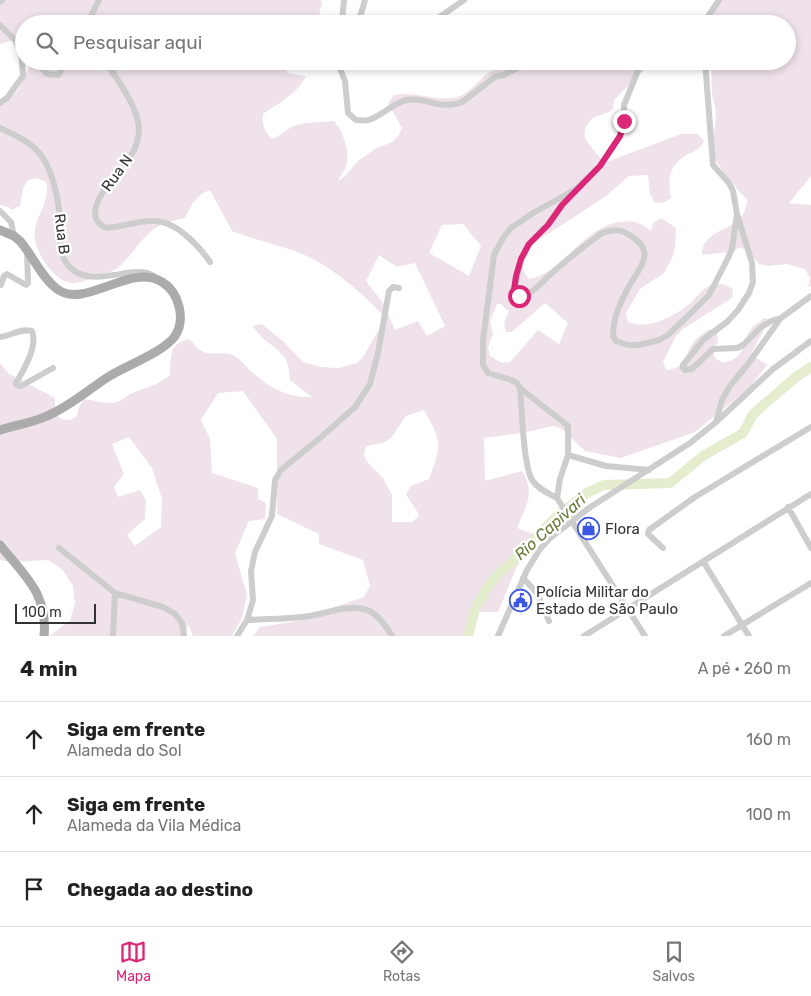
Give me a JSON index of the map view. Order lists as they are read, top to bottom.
{
  "streets": {
    "street": ["Rua N", "Rua B"]
  },
  "water": ["Rio Capivari"],
  "places": {
    "shop": ["Flora"],
    "public building": ["Polícia Militar do Estado de São Paulo"]
  },
  "scale_bar": "100 m",
  "page": {
    "search": "Pesquisar aqui",
    "scale": "100 m",
    "heading": ["4 min", "A pé · 260 m"],
    "list": [
      ["Siga em frente", "Alameda do Sol", "160 m"],
      ["Siga em frente", "Alameda da Vila Médica", "100 m"],
      "Chegada ao destino"
    ],
    "nav": ["Mapa", "Rotas", "Salvos"]
  }
}
